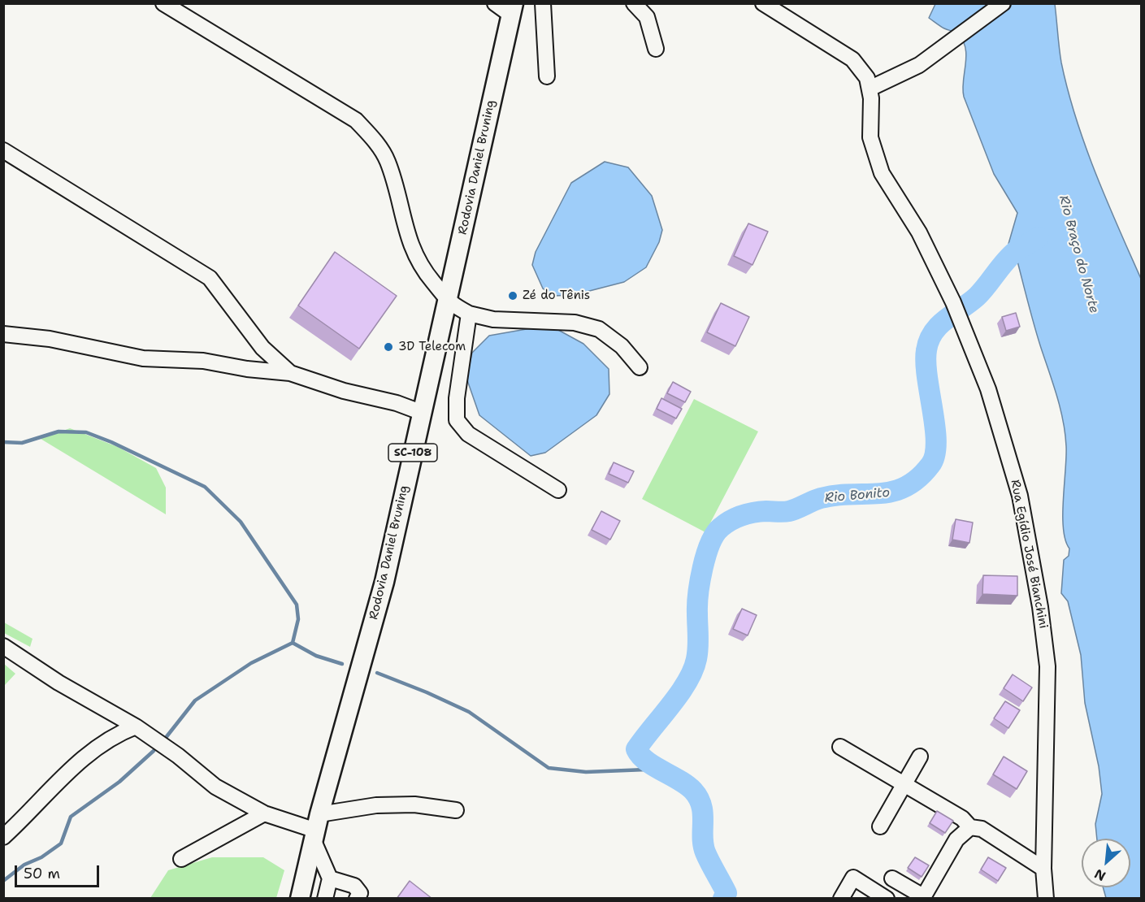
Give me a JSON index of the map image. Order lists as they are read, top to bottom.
{
  "streets": {
    "main road": ["Rodovia Daniel Bruning", "SC-108"],
    "street": ["Rua Egídio José Bianchini"]
  },
  "water": ["Rio Braço do Norte", "Rio Bonito"],
  "places": ["Zé do Tênis", "3D Telecom"],
  "scale_bar": "50 m",
  "north": "bottom left"
}
